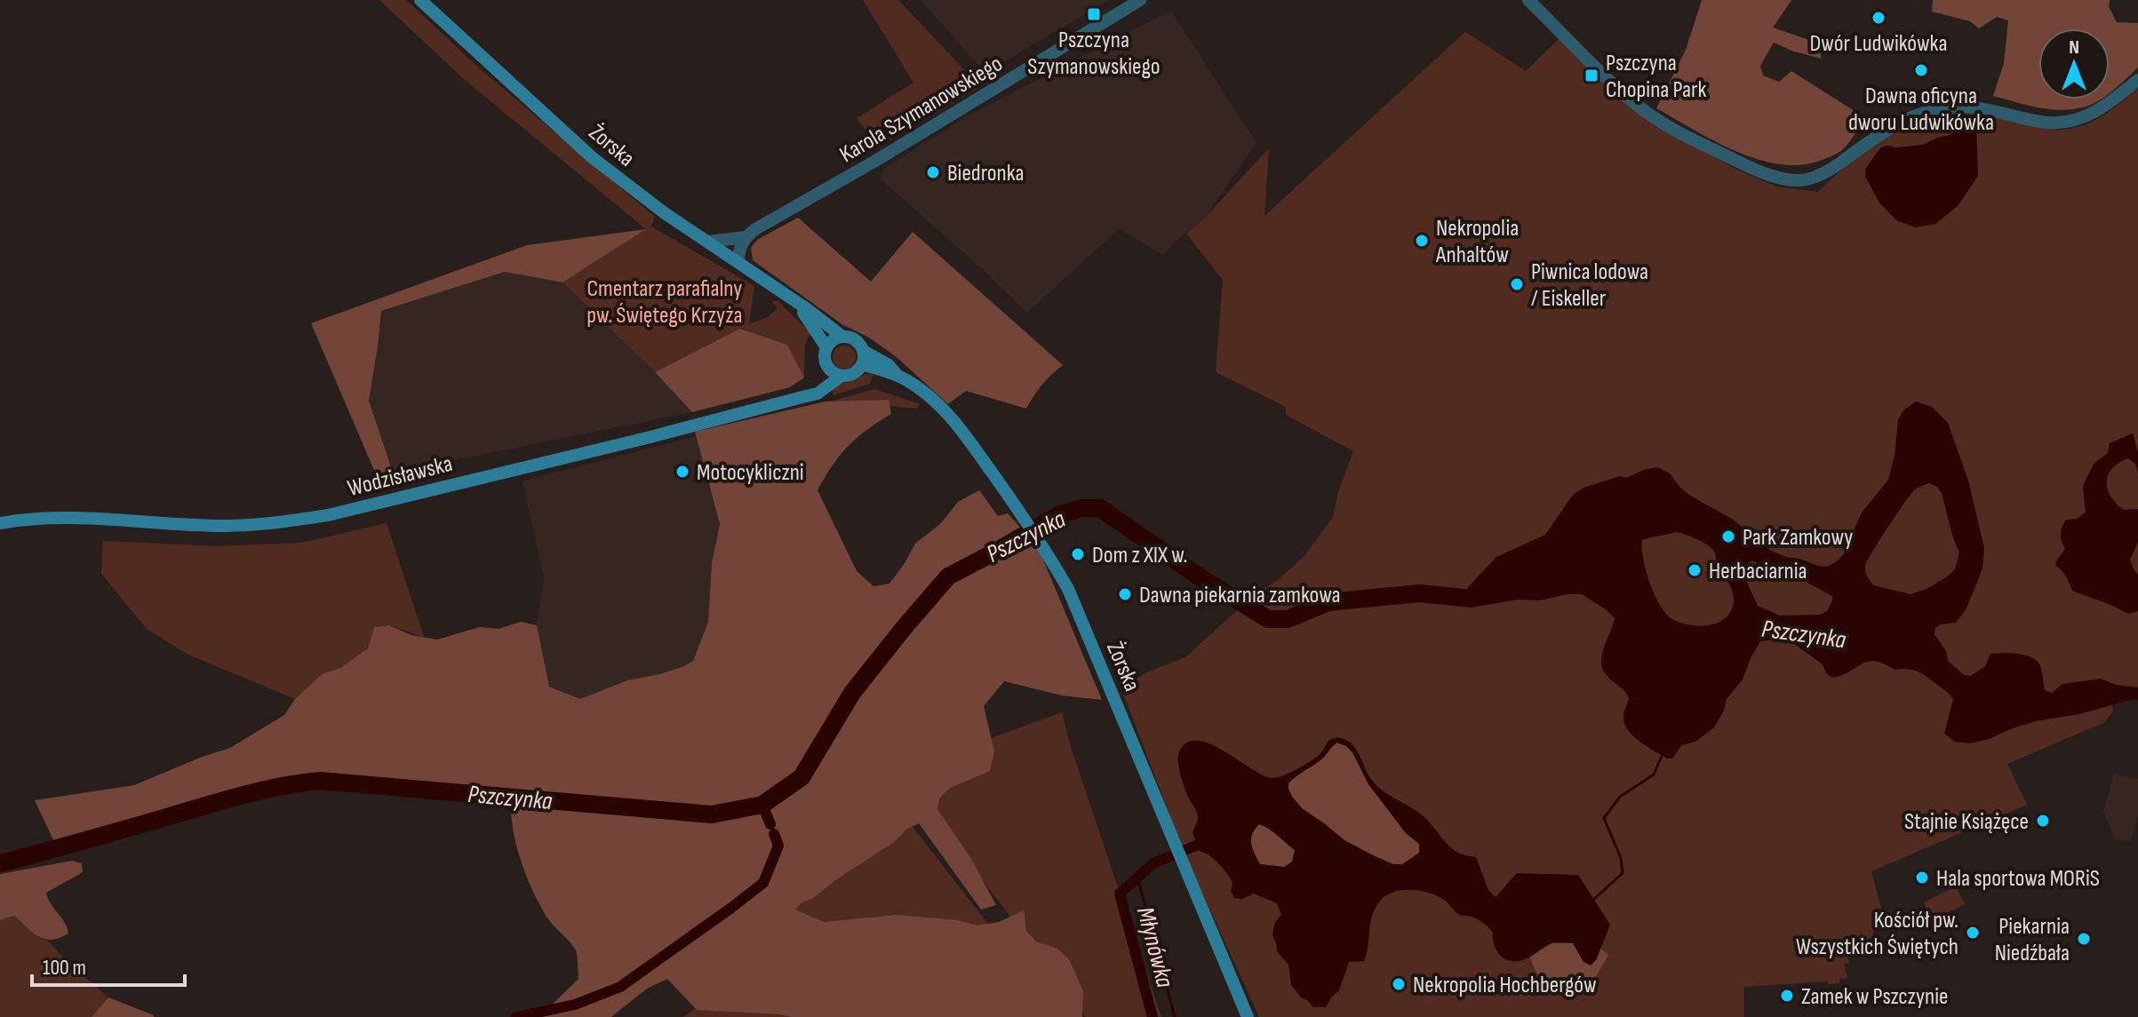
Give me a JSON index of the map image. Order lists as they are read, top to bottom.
{
  "streets": {
    "main road": ["Żorska", "Wodzisławska"],
    "street": ["Karola Szymanowskiego"]
  },
  "crossings": [
    ["Żorska", "Wodzisławska"]
  ],
  "water": ["Pszczynka", "Młynówka"],
  "parks": ["Cmentarz parafialny pw. Świętego Krzyża"],
  "places": {
    "transit": ["Pszczyna Szymanowskiego", "Pszczyna Chopina Park"],
    "other": [
      "Dwór Ludwikówka",
      "Dawna oficyna dworu Ludwikówka",
      "Biedronka",
      "Nekropolia Anhaltów",
      "Piwnica lodowa / Eiskeller",
      "Motocykliczni",
      "Park Zamkowy",
      "Dom z XIX w.",
      "Herbaciarnia",
      "Dawna piekarnia zamkowa",
      "Stajnie Książęce",
      "Hala sportowa MORiS",
      "Kościół pw. Wszystkich Świętych",
      "Piekarnia Niedźbała",
      "Nekropolia Hochbergów",
      "Zamek w Pszczynie"
    ]
  },
  "scale_bar": "100 m",
  "north": "top"
}
